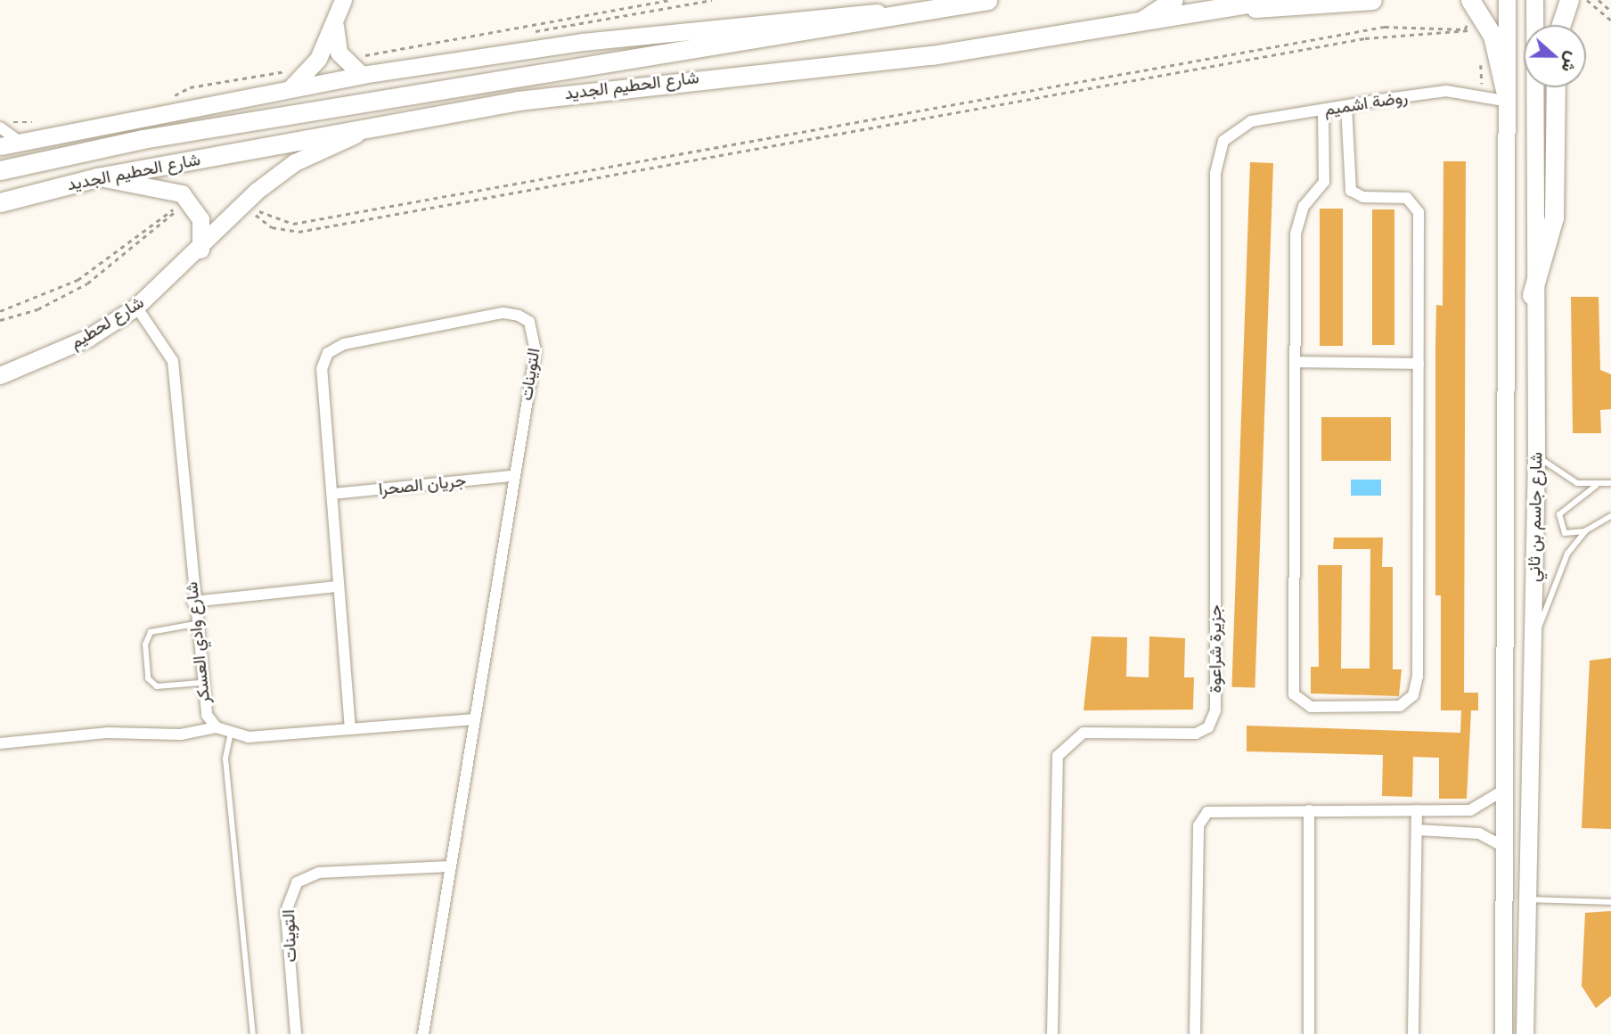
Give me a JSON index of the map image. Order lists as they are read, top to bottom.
{
  "streets": {
    "main road": ["شارع الحطيم الجديد", "شارع لحطيم", "شارع جاسم بن ثاني"],
    "street": [
      "روضة اشميم",
      "التوينات",
      "جريان الصحرا",
      "شارع وادي العسكر",
      "جزيرة شراعوة"
    ]
  },
  "crossings": [
    ["شارع الحطيم الجديد", "شارع لحطيم"],
    ["روضة اشميم", "شارع جاسم بن ثاني"],
    ["روضة اشميم", "جزيرة شراعوة"],
    ["شارع لحطيم", "شارع وادي العسكر"],
    ["التوينات", "جريان الصحرا"],
    ["التوينات", "شارع وادي العسكر"]
  ],
  "north": "right"
}
